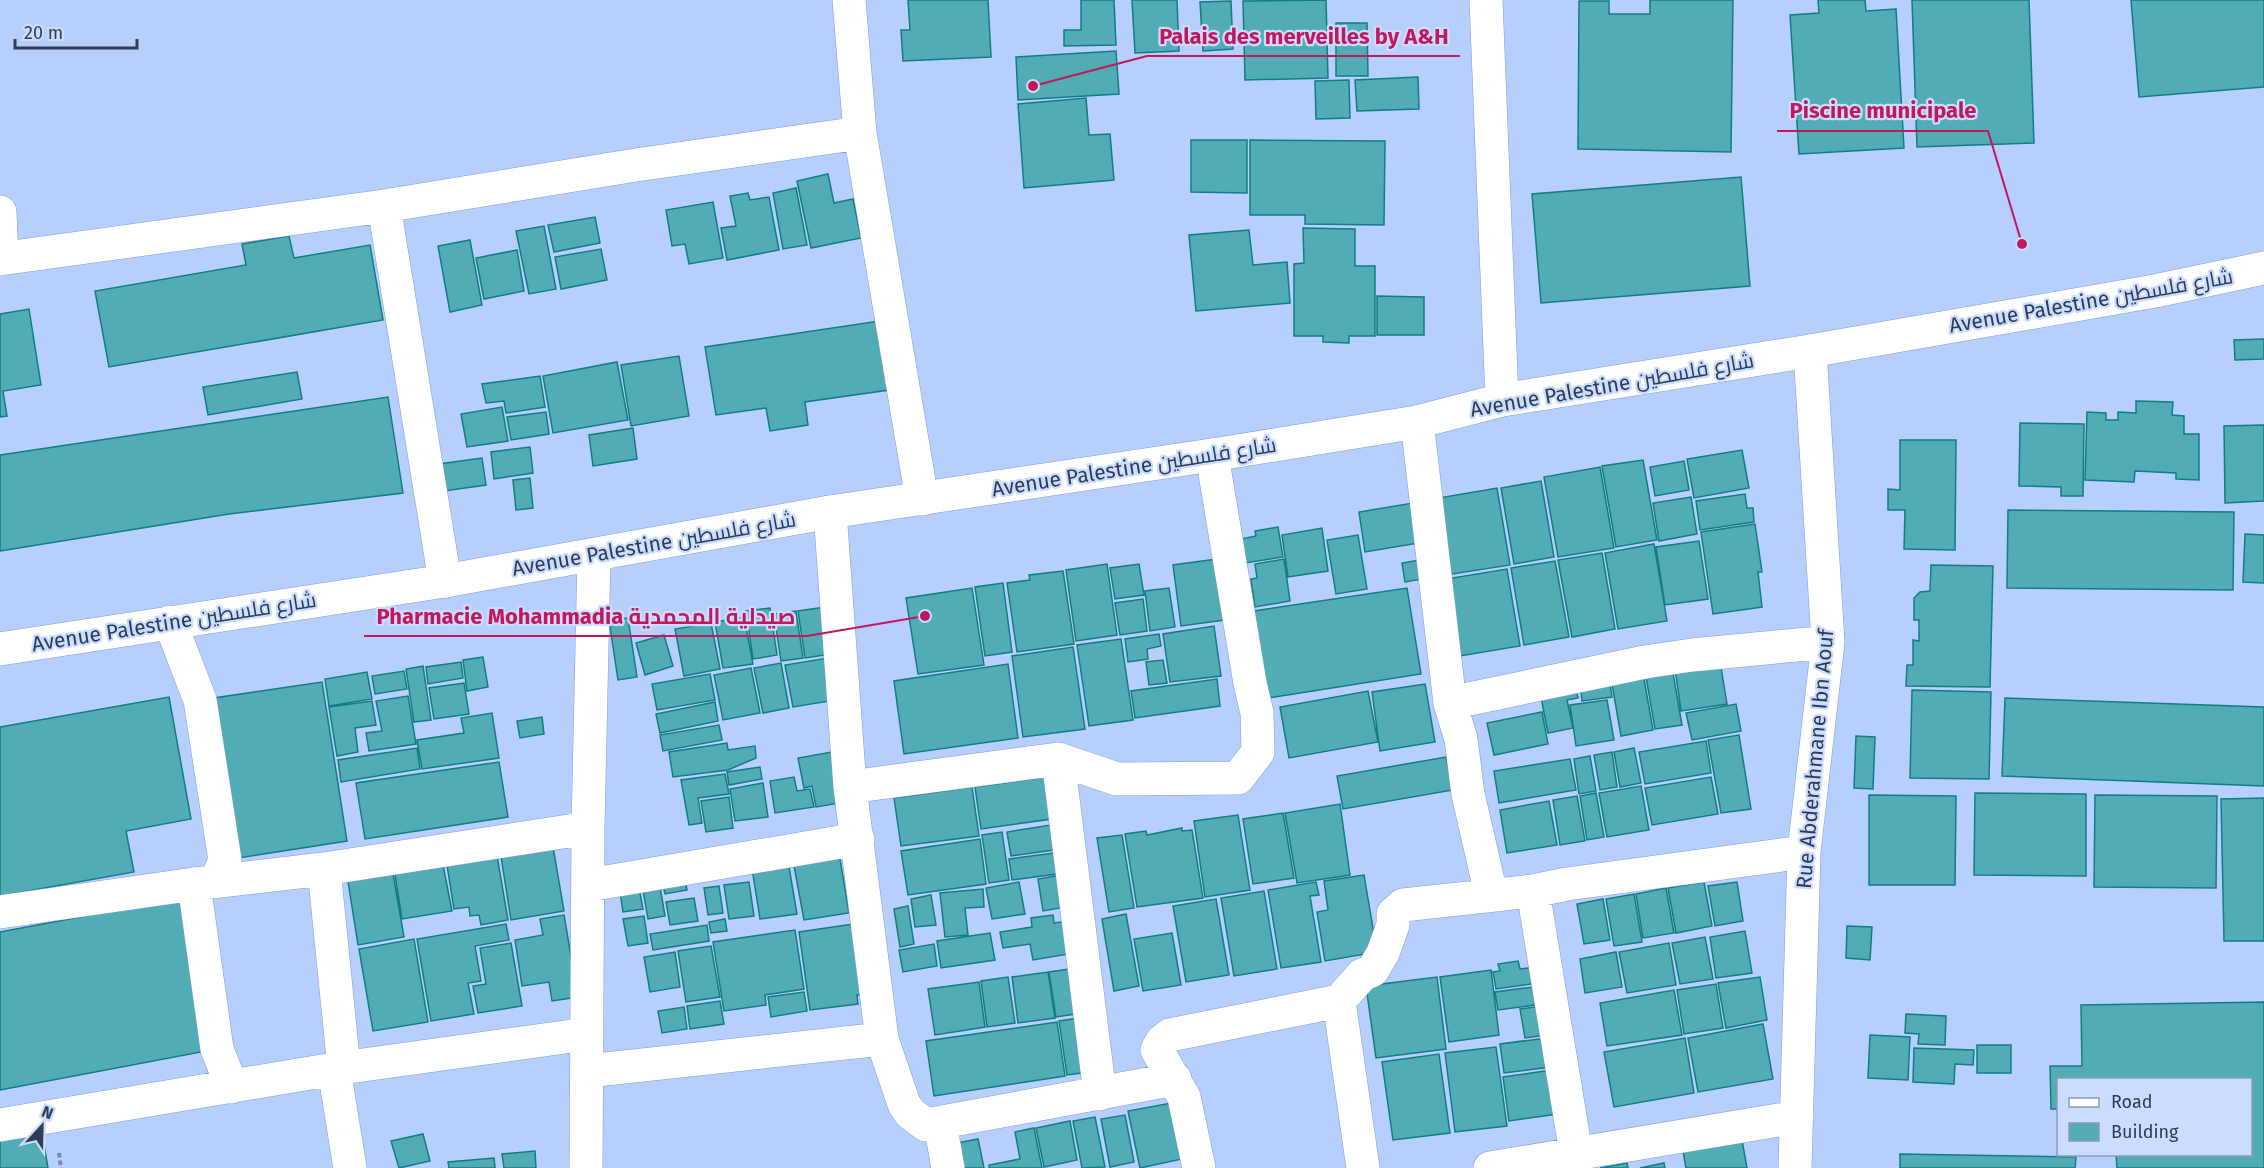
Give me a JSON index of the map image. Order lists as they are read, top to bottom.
{
  "streets": {
    "street": ["Avenue Palestine شارع فلسطين", "Rue Abderahmane Ibn Aouf"]
  },
  "crossings": [
    ["Avenue Palestine شارع فلسطين", "Rue Abderahmane Ibn Aouf"]
  ],
  "places": ["Palais des merveilles by A&H", "Piscine municipale", "Pharmacie Mohammadia صيدلية المحمدية"],
  "legend": ["Road", "Building"],
  "scale_bar": "20 m",
  "north": "top"
}
